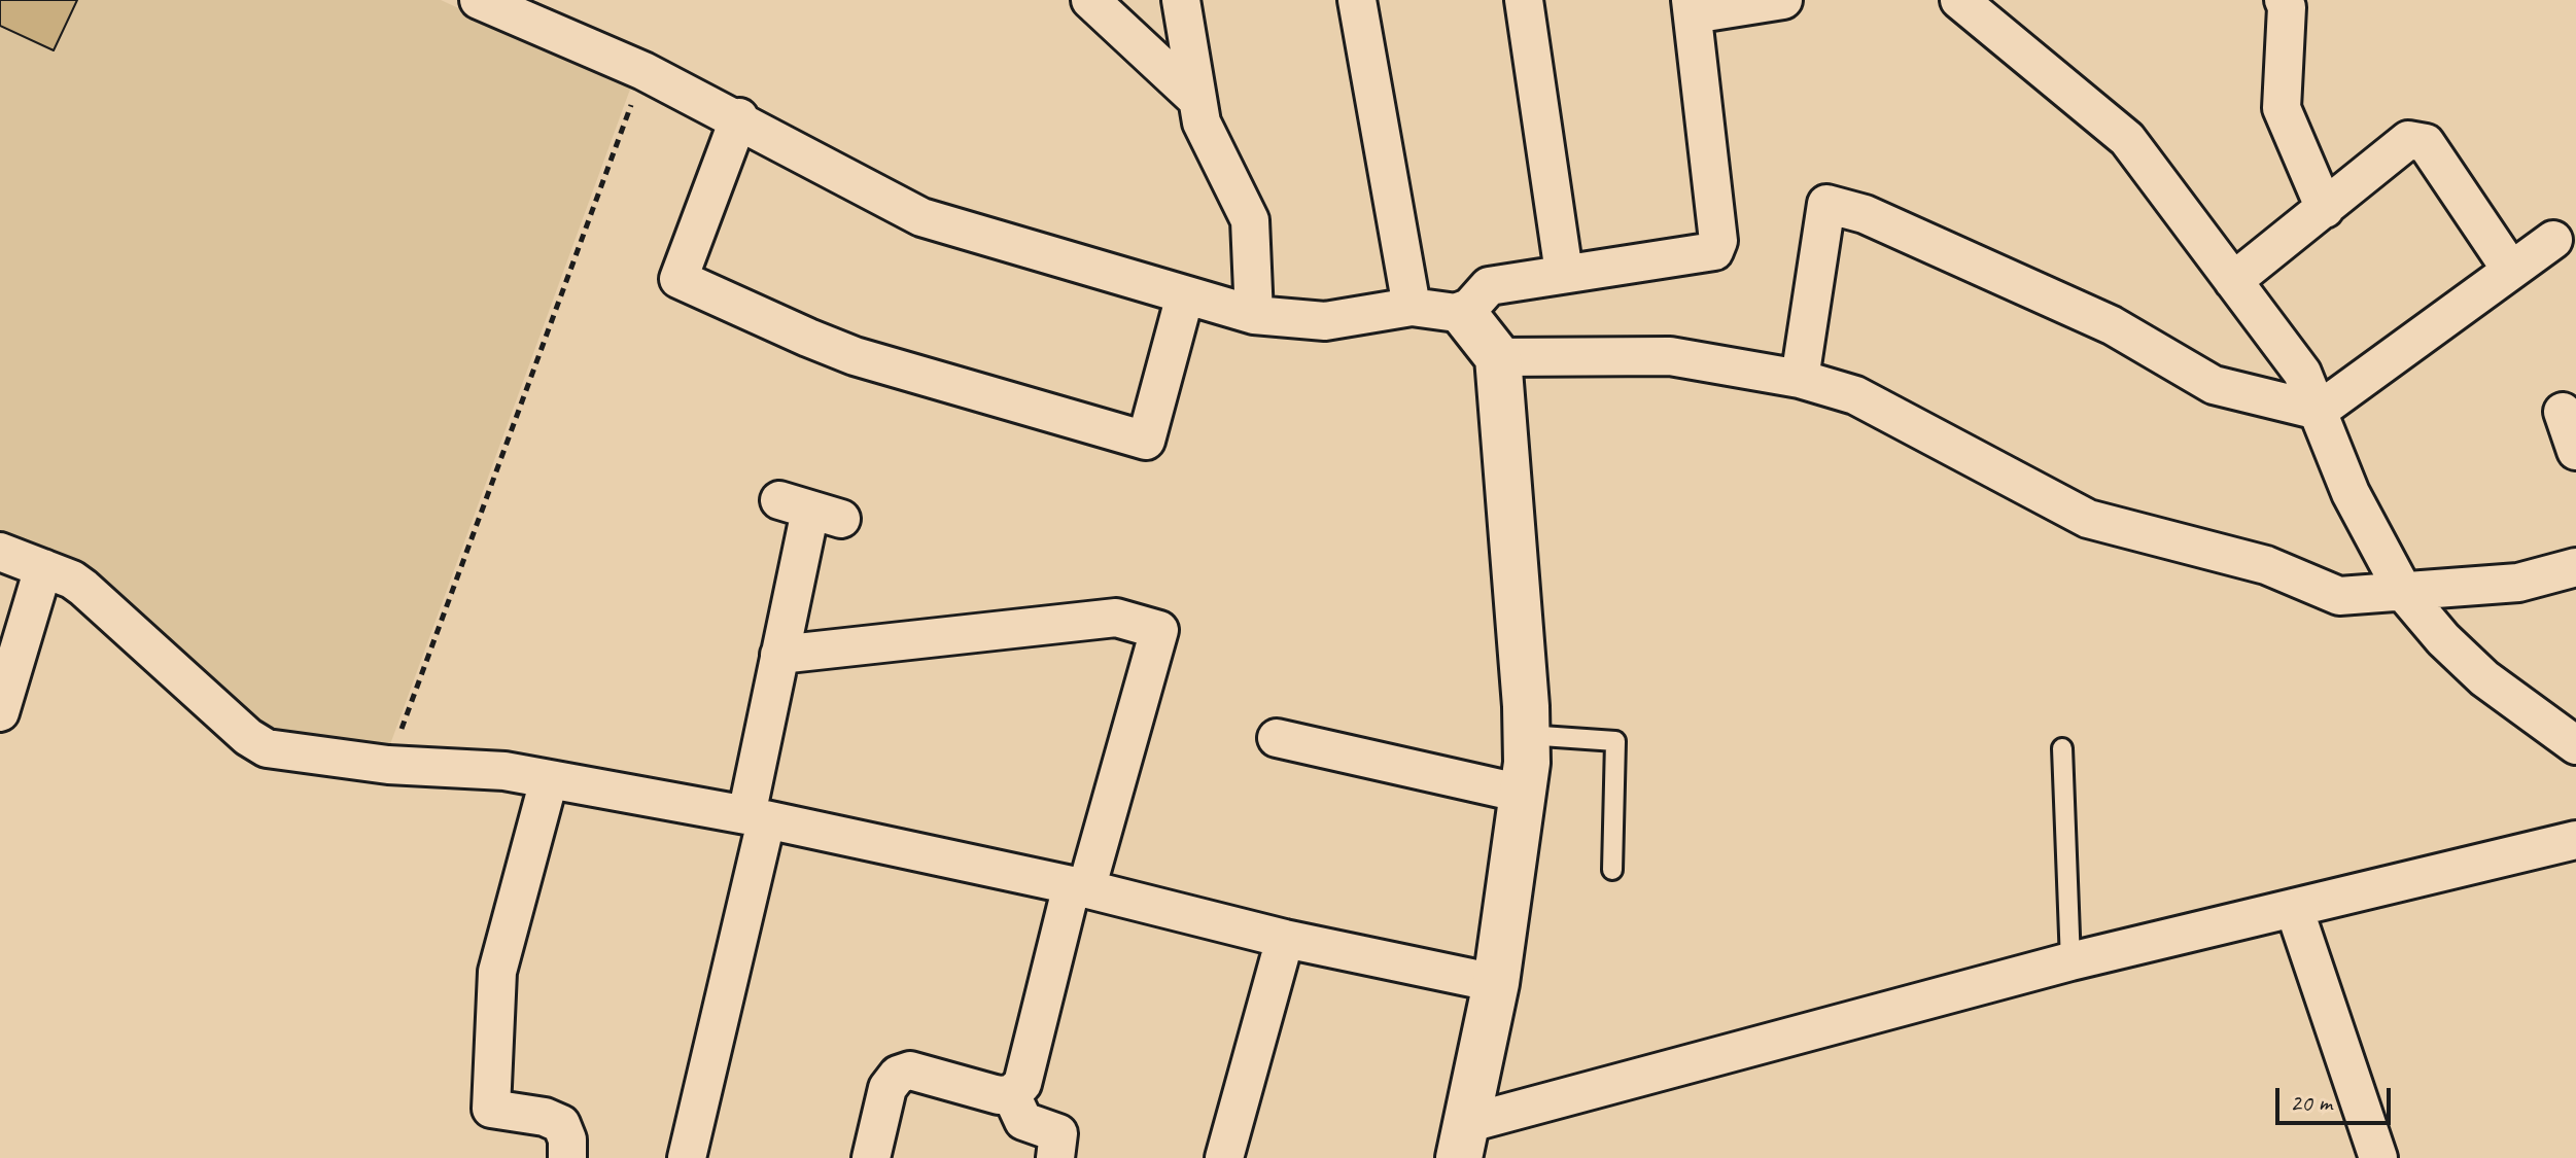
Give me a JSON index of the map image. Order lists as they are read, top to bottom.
{
  "scale_bar": "20 m"
}
